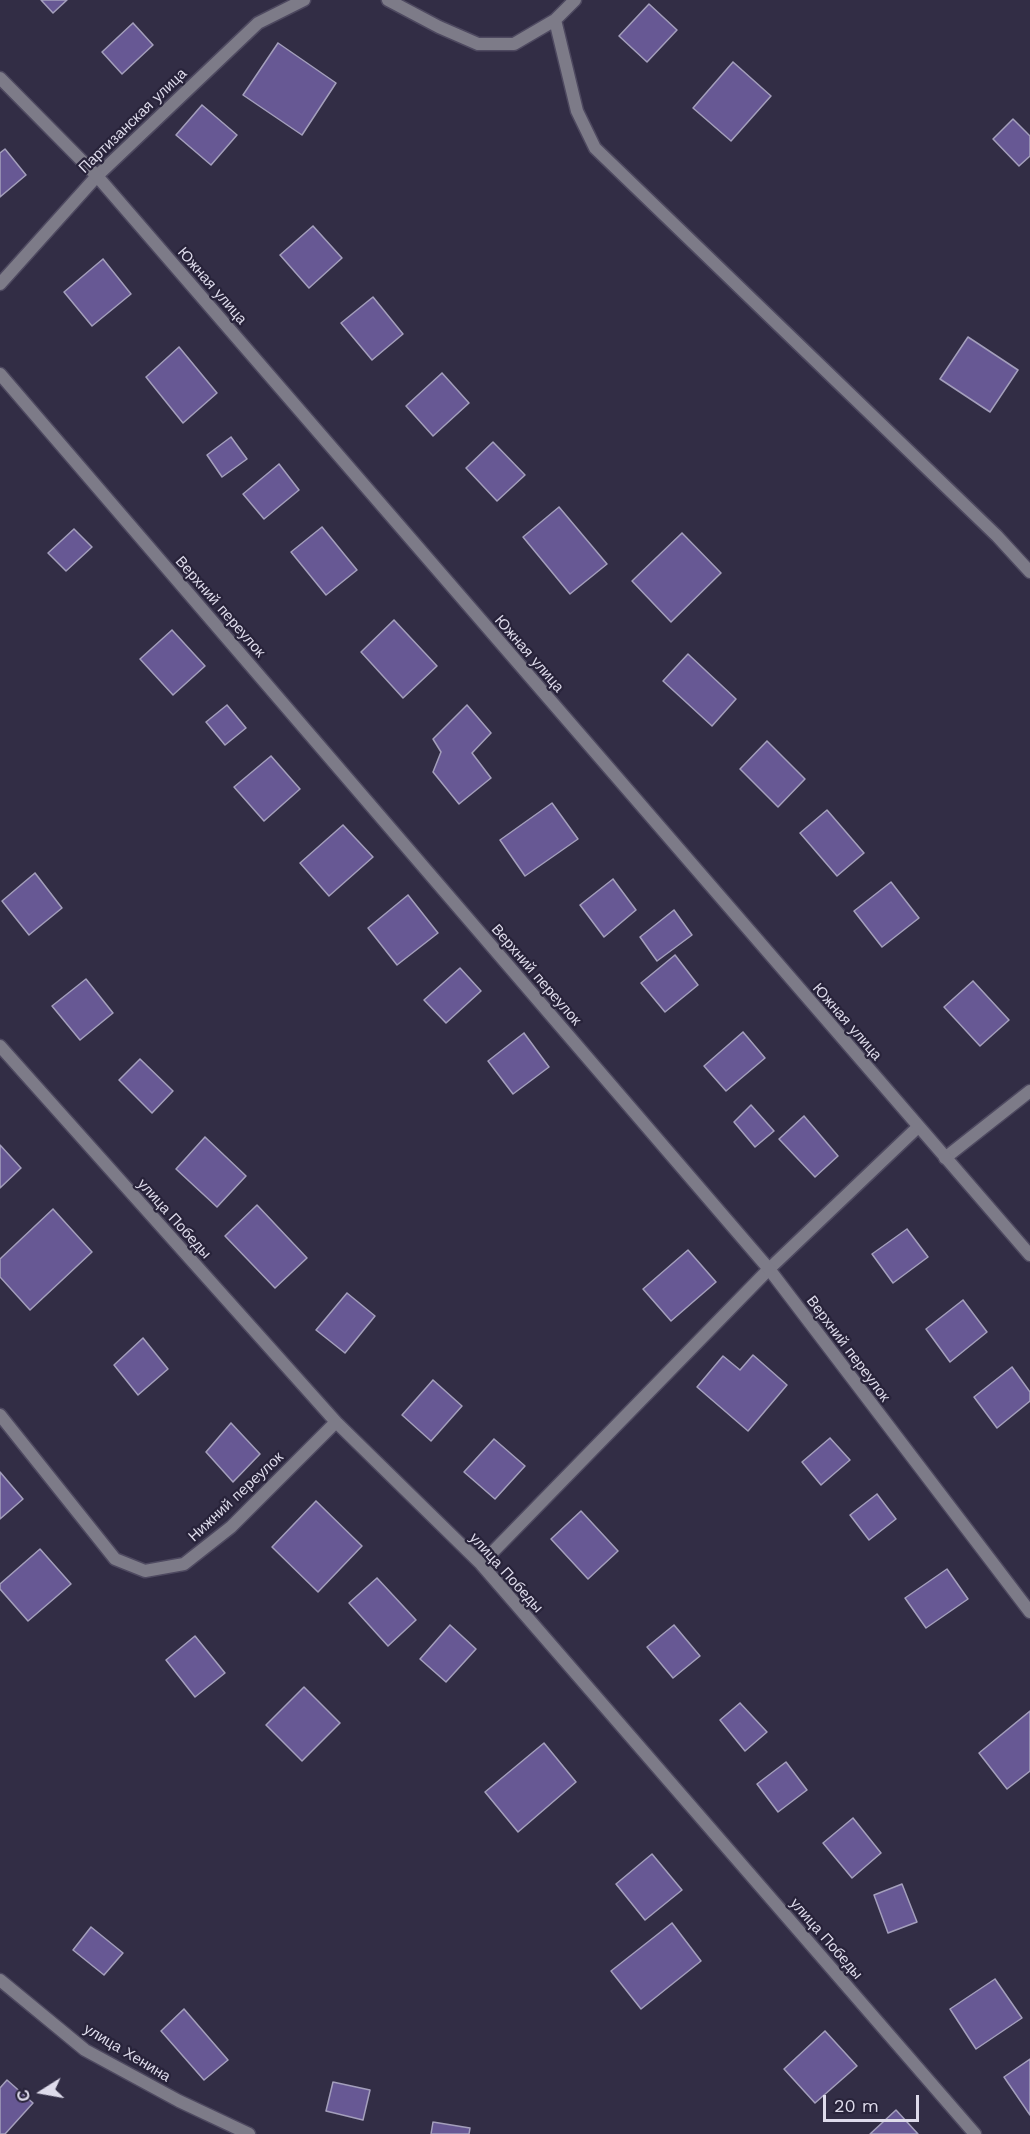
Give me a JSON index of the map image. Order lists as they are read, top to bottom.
{
  "streets": {
    "street": [
      "Партизанская улица",
      "Южная улица",
      "Верхний переулок",
      "улица Победы",
      "Нижний переулок",
      "улица Хенина"
    ]
  },
  "crossings": [
    ["Партизанская улица", "Южная улица"],
    ["улица Победы", "Нижний переулок"]
  ],
  "scale_bar": "20 m",
  "north": "left"
}
